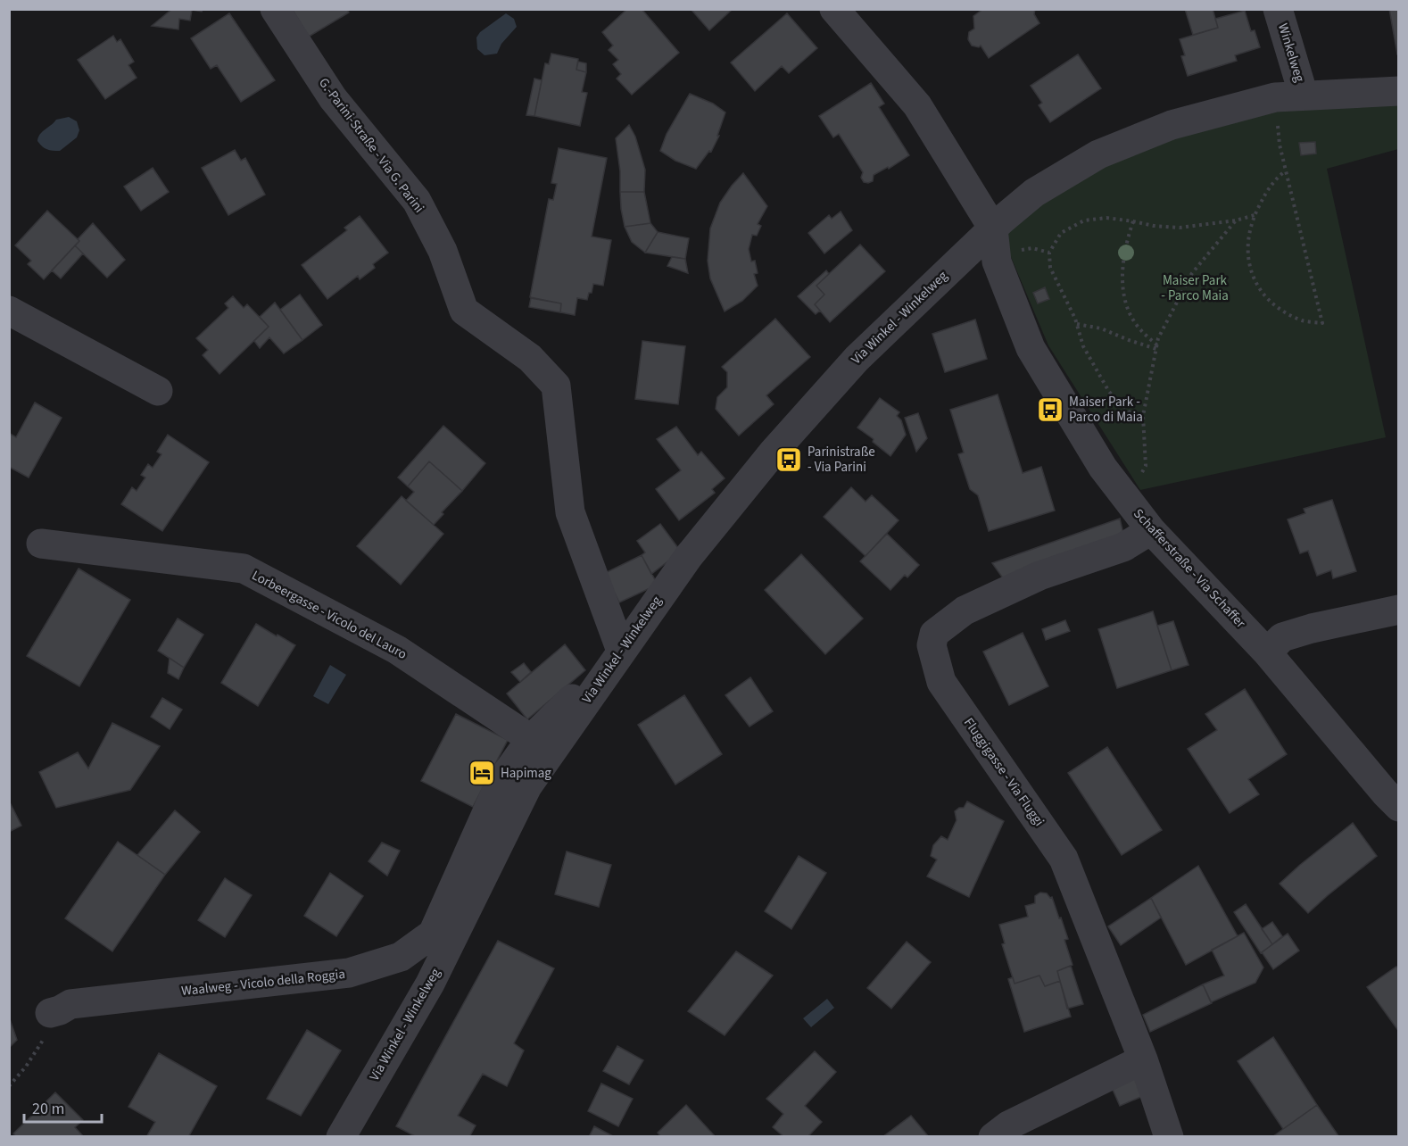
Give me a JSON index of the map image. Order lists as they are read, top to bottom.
{
  "streets": {
    "street": [
      "Winkelweg",
      "G.-Parini-Straße - Via G. Parini",
      "Via Winkel - Winkelweg",
      "Schafferstraße - Via Schaffer",
      "Lorbeergasse - Vicolo del Lauro",
      "Fluggigasse - Via Fluggi",
      "Waalweg - Vicolo della Roggia"
    ]
  },
  "crossings": [
    ["Winkelweg", "Via Winkel - Winkelweg"],
    ["G.-Parini-Straße - Via G. Parini", "Via Winkel - Winkelweg"],
    ["Via Winkel - Winkelweg", "Schafferstraße - Via Schaffer"],
    ["Via Winkel - Winkelweg", "Waalweg - Vicolo della Roggia"],
    ["Schafferstraße - Via Schaffer", "Fluggigasse - Via Fluggi"],
    ["Lorbeergasse - Vicolo del Lauro", "Waalweg - Vicolo della Roggia"]
  ],
  "parks": ["Maiser Park - Parco Maia"],
  "places": {
    "bus stop": ["Maiser Park - Parco di Maia", "Parinistraße - Via Parini"],
    "hotel": ["Hapimag"]
  },
  "scale_bar": "20 m"
}
